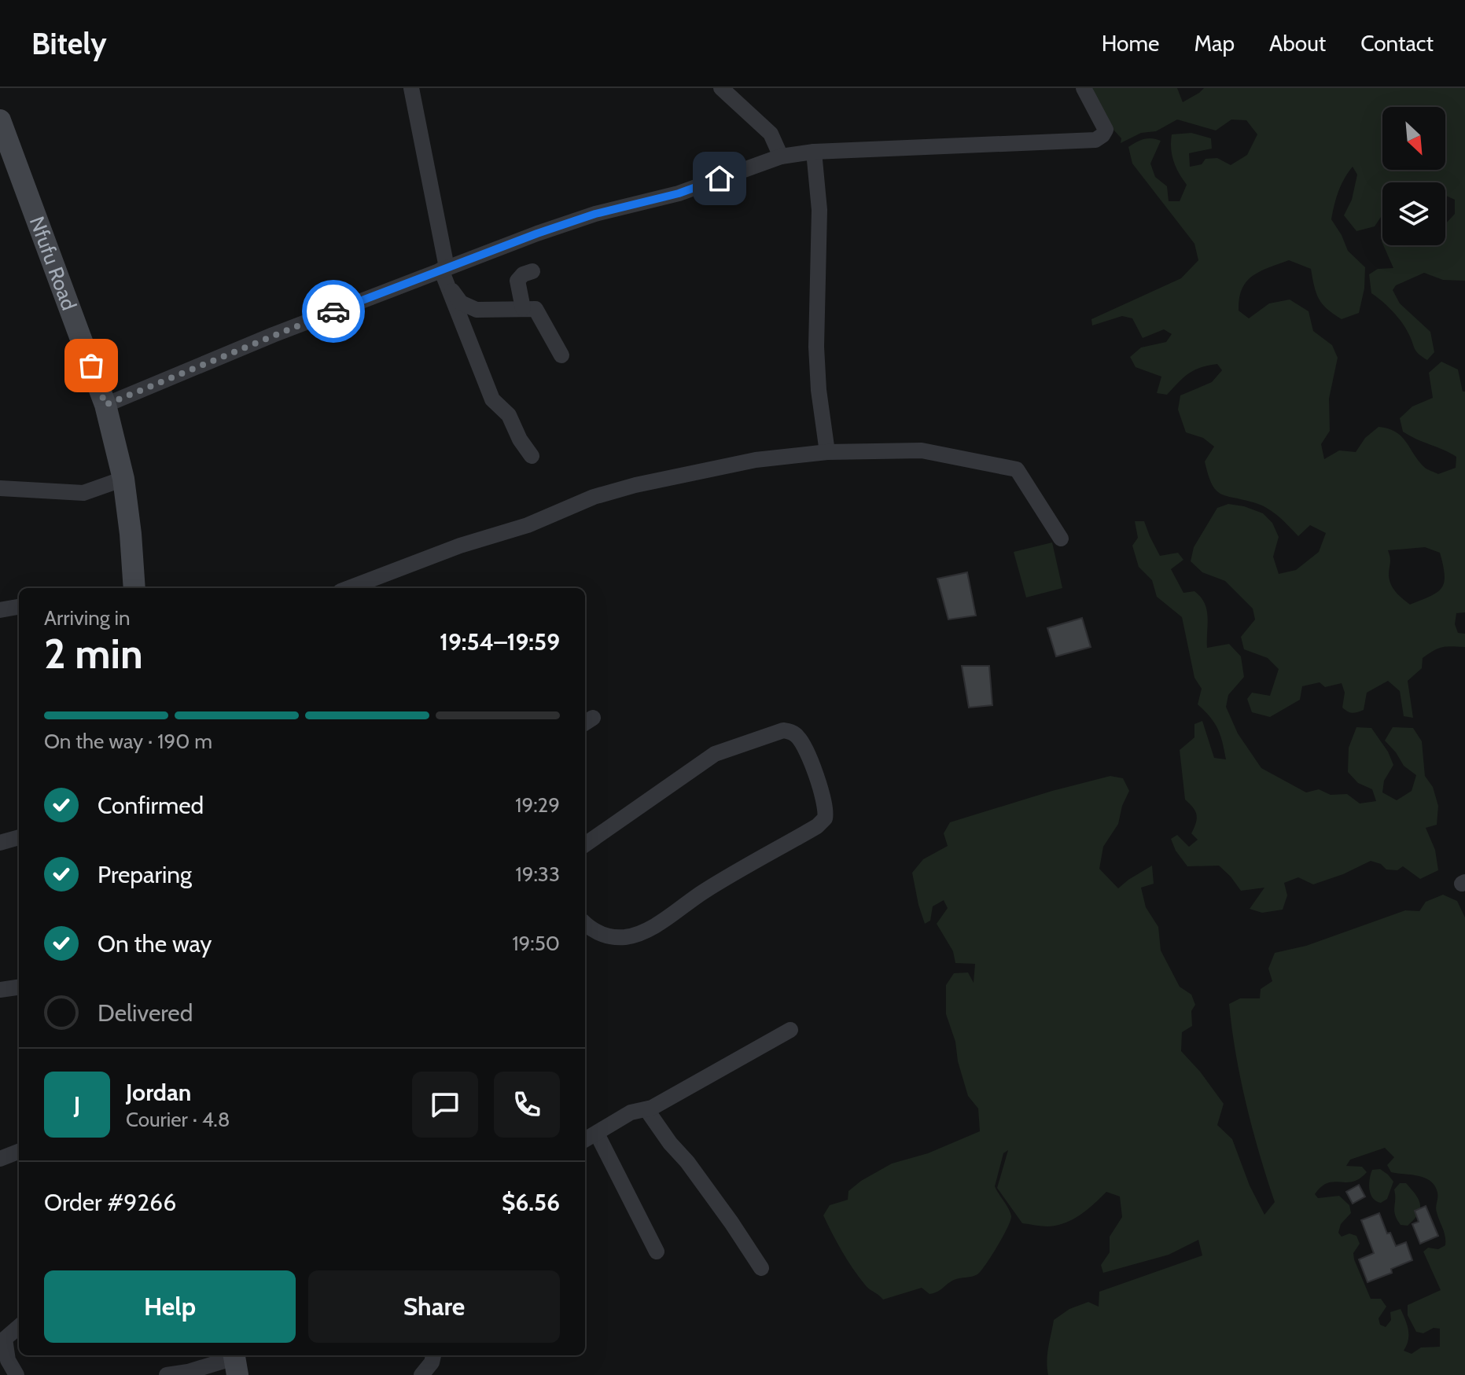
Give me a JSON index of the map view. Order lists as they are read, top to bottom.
{
  "streets": {
    "street": ["Nfufu Road"]
  },
  "north": "bottom right",
  "page": {
    "header": "Bitely",
    "nav": [
      "Home",
      "Map",
      "About",
      "Contact"
    ],
    "heading": ["2 min", "Arriving in", "19:54–19:59"],
    "panel": [
      "Jordan",
      "Courier · 4.8",
      "Order #9266",
      "$6.56"
    ],
    "bar": "On the way · 190 m",
    "list": [
      ["Confirmed", "19:29"],
      ["Preparing", "19:33"],
      ["On the way", "19:50"],
      "Delivered"
    ],
    "round": "J",
    "buttons": ["Help", "Share"]
  }
}
